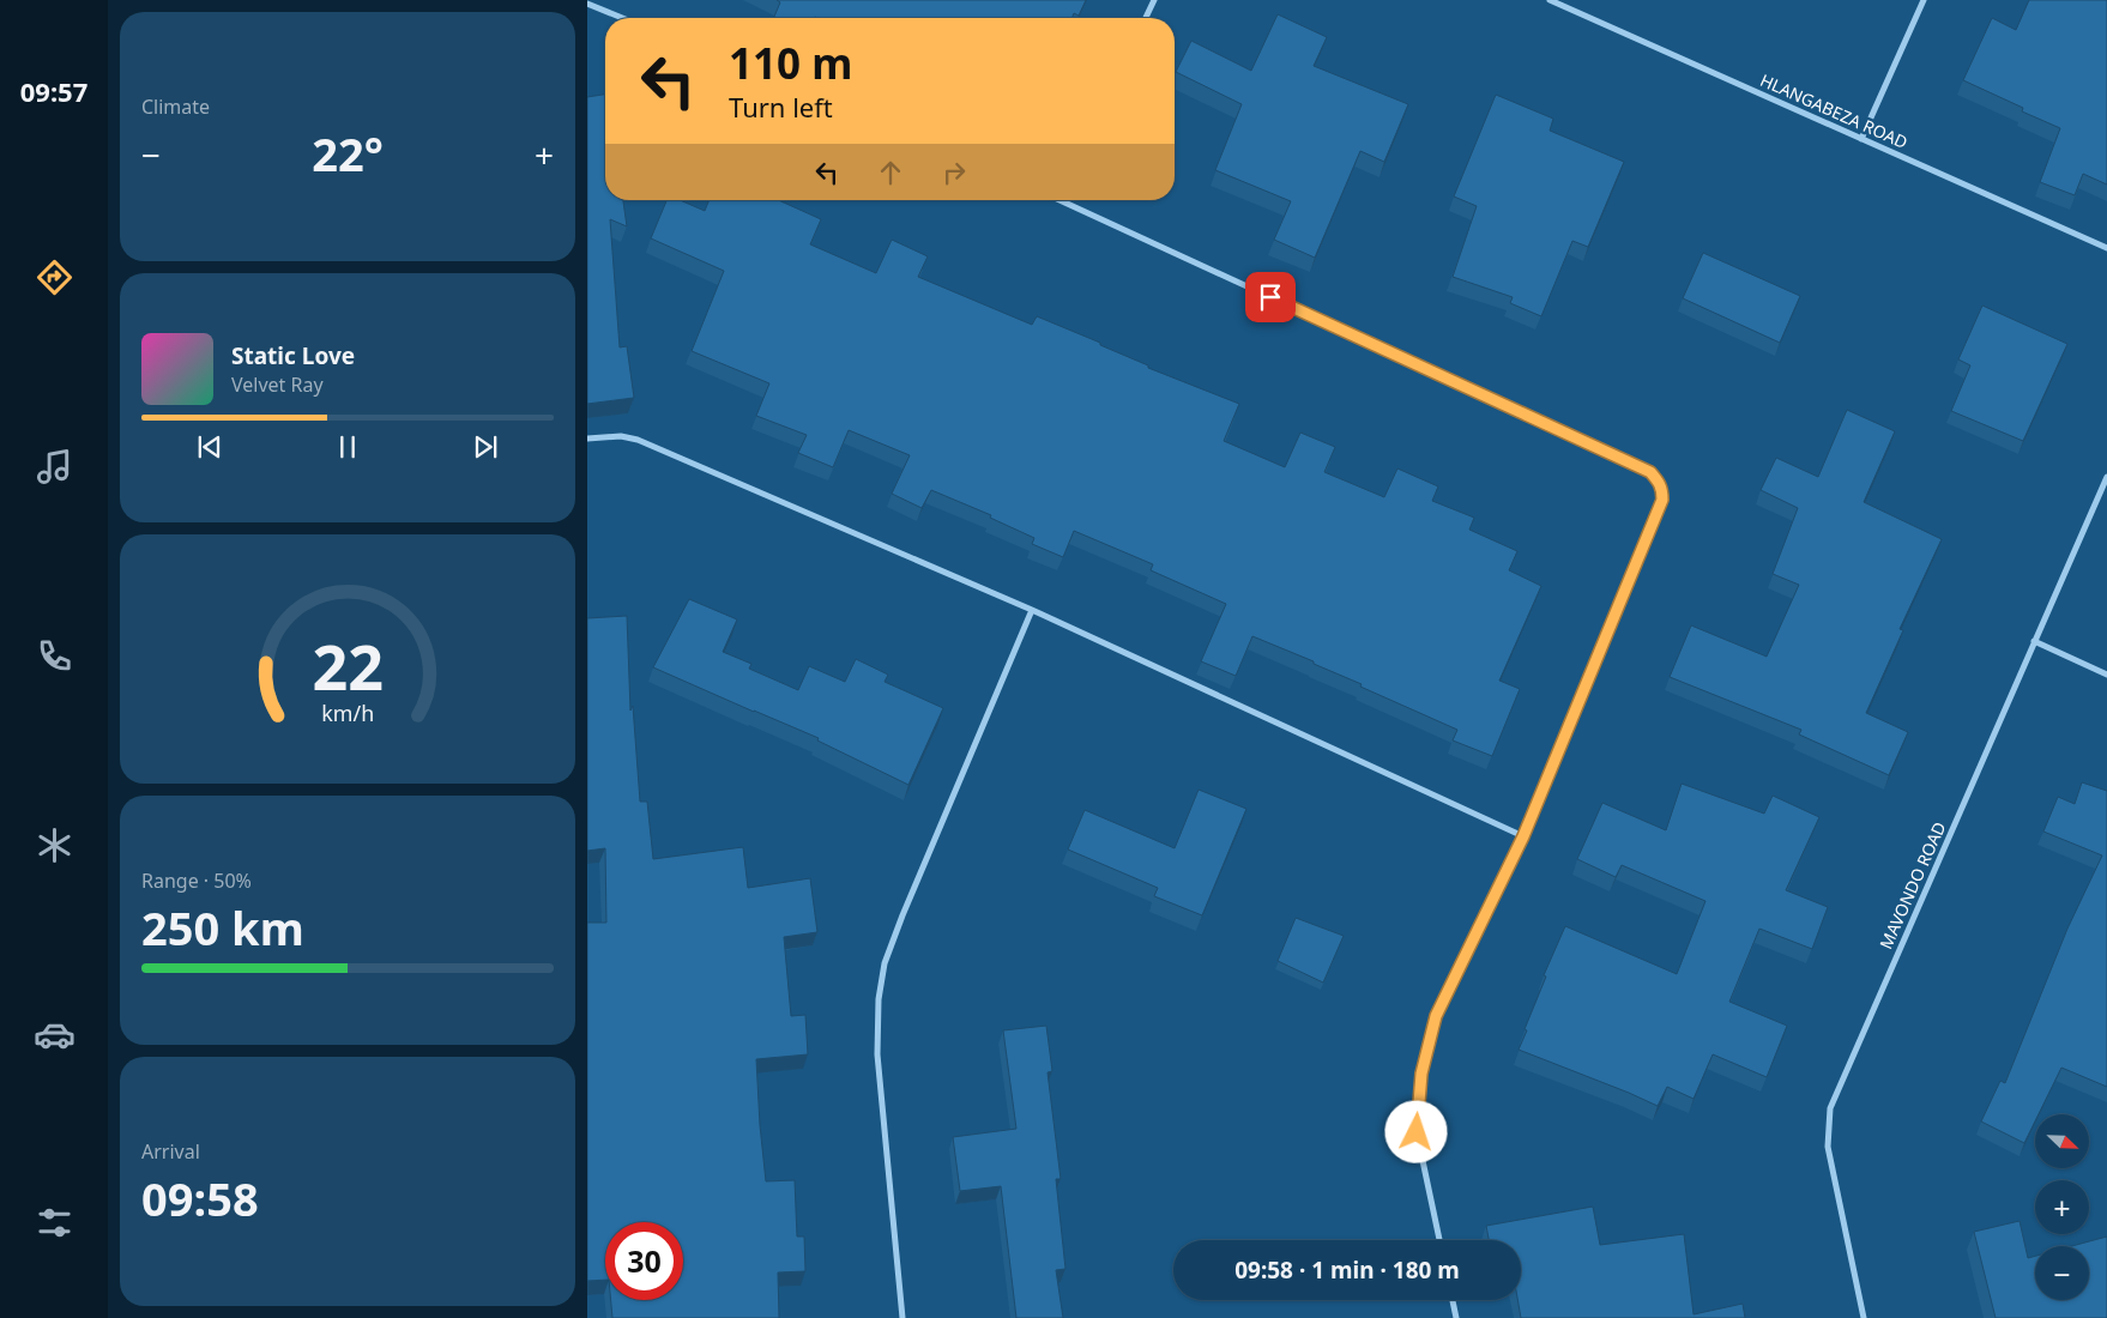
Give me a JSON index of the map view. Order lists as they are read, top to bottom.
{
  "streets": {
    "street": ["HLANGABEZA ROAD", "MAVONDO ROAD"]
  },
  "north": "bottom right",
  "page": {
    "tabs": "09:57",
    "tile": [
      "Climate",
      ["Range · 50%", "250 km"],
      ["Arrival", "09:58"]
    ],
    "turn": ["110 m", "Turn left"],
    "heat": ["−", "22°", "+"],
    "song": ["Static Love", "Velvet Ray"],
    "map_buttons": ["+", "−"],
    "limit": "30",
    "trip": "09:58 · 1 min · 180 m",
    "gauge": ["22", "km/h"]
  }
}
